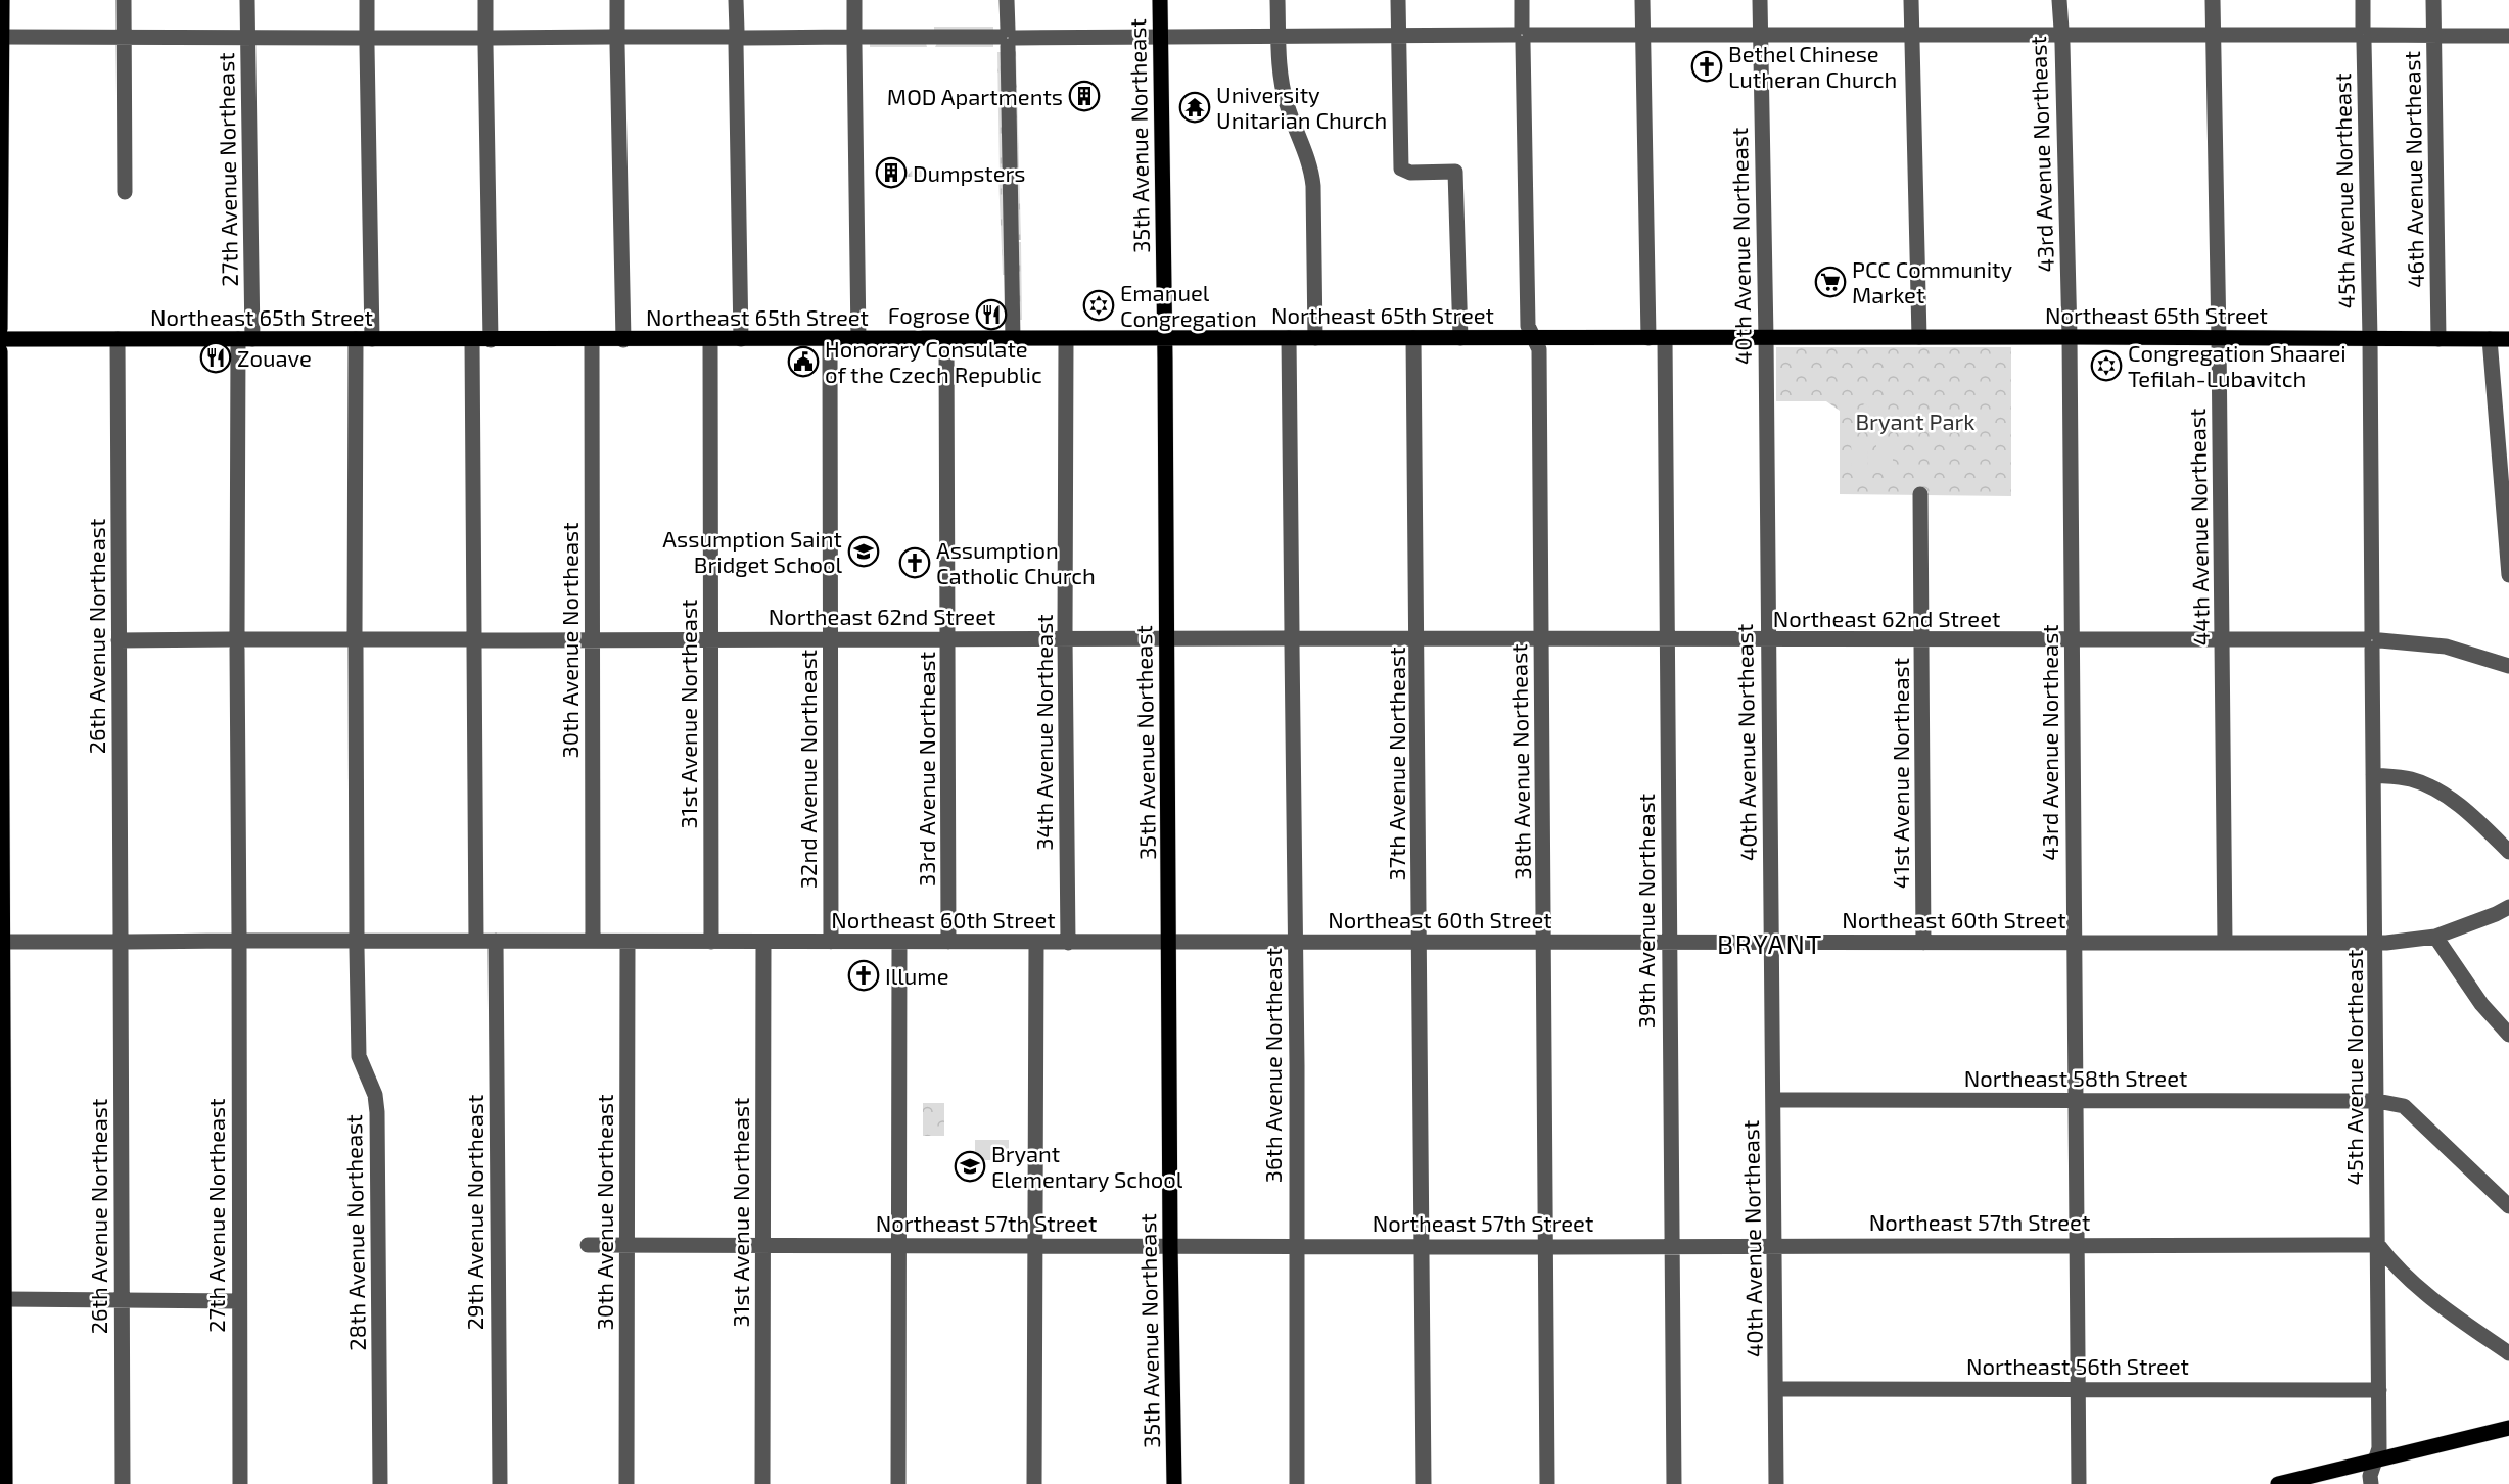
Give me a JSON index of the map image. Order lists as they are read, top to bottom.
{
  "streets": {
    "main road": ["35th Avenue Northeast", "Northeast 65th Street"],
    "street": [
      "43rd Avenue Northeast",
      "27th Avenue Northeast",
      "46th Avenue Northeast",
      "45th Avenue Northeast",
      "40th Avenue Northeast",
      "44th Avenue Northeast",
      "Northeast 62nd Street",
      "26th Avenue Northeast",
      "30th Avenue Northeast",
      "31st Avenue Northeast",
      "34th Avenue Northeast",
      "38th Avenue Northeast",
      "37th Avenue Northeast",
      "32nd Avenue Northeast",
      "33rd Avenue Northeast",
      "41st Avenue Northeast",
      "39th Avenue Northeast",
      "Northeast 60th Street",
      "36th Avenue Northeast",
      "Northeast 58th Street",
      "29th Avenue Northeast",
      "Northeast 57th Street",
      "28th Avenue Northeast",
      "Northeast 56th Street"
    ]
  },
  "crossings": [
    ["35th Avenue Northeast", "Northeast 65th Street"],
    ["35th Avenue Northeast", "Northeast 62nd Street"],
    ["35th Avenue Northeast", "Northeast 60th Street"],
    ["35th Avenue Northeast", "Northeast 57th Street"],
    ["43rd Avenue Northeast", "Northeast 65th Street"],
    ["43rd Avenue Northeast", "Northeast 62nd Street"],
    ["43rd Avenue Northeast", "Northeast 60th Street"],
    ["43rd Avenue Northeast", "Northeast 58th Street"],
    ["43rd Avenue Northeast", "Northeast 57th Street"],
    ["43rd Avenue Northeast", "Northeast 56th Street"],
    ["27th Avenue Northeast", "Northeast 65th Street"],
    ["27th Avenue Northeast", "Northeast 62nd Street"],
    ["27th Avenue Northeast", "Northeast 60th Street"],
    ["46th Avenue Northeast", "Northeast 65th Street"],
    ["45th Avenue Northeast", "Northeast 65th Street"],
    ["45th Avenue Northeast", "Northeast 62nd Street"],
    ["45th Avenue Northeast", "Northeast 60th Street"],
    ["45th Avenue Northeast", "Northeast 58th Street"],
    ["45th Avenue Northeast", "Northeast 57th Street"],
    ["45th Avenue Northeast", "Northeast 56th Street"],
    ["40th Avenue Northeast", "Northeast 65th Street"],
    ["40th Avenue Northeast", "Northeast 62nd Street"],
    ["40th Avenue Northeast", "Northeast 60th Street"],
    ["40th Avenue Northeast", "Northeast 58th Street"],
    ["40th Avenue Northeast", "Northeast 57th Street"],
    ["40th Avenue Northeast", "Northeast 56th Street"],
    ["Northeast 65th Street", "44th Avenue Northeast"],
    ["Northeast 65th Street", "26th Avenue Northeast"],
    ["Northeast 65th Street", "30th Avenue Northeast"],
    ["Northeast 65th Street", "31st Avenue Northeast"],
    ["Northeast 65th Street", "34th Avenue Northeast"],
    ["Northeast 65th Street", "38th Avenue Northeast"],
    ["Northeast 65th Street", "37th Avenue Northeast"],
    ["Northeast 65th Street", "32nd Avenue Northeast"],
    ["Northeast 65th Street", "33rd Avenue Northeast"],
    ["Northeast 65th Street", "39th Avenue Northeast"],
    ["Northeast 65th Street", "36th Avenue Northeast"],
    ["Northeast 65th Street", "28th Avenue Northeast"],
    ["44th Avenue Northeast", "Northeast 62nd Street"],
    ["44th Avenue Northeast", "Northeast 60th Street"],
    ["Northeast 62nd Street", "26th Avenue Northeast"],
    ["Northeast 62nd Street", "30th Avenue Northeast"],
    ["Northeast 62nd Street", "31st Avenue Northeast"],
    ["Northeast 62nd Street", "34th Avenue Northeast"],
    ["Northeast 62nd Street", "38th Avenue Northeast"],
    ["Northeast 62nd Street", "37th Avenue Northeast"],
    ["Northeast 62nd Street", "32nd Avenue Northeast"],
    ["Northeast 62nd Street", "33rd Avenue Northeast"],
    ["Northeast 62nd Street", "41st Avenue Northeast"],
    ["Northeast 62nd Street", "39th Avenue Northeast"],
    ["Northeast 62nd Street", "36th Avenue Northeast"],
    ["Northeast 62nd Street", "28th Avenue Northeast"],
    ["26th Avenue Northeast", "Northeast 60th Street"],
    ["30th Avenue Northeast", "Northeast 60th Street"],
    ["30th Avenue Northeast", "Northeast 57th Street"],
    ["31st Avenue Northeast", "Northeast 60th Street"],
    ["31st Avenue Northeast", "Northeast 57th Street"],
    ["34th Avenue Northeast", "Northeast 60th Street"],
    ["38th Avenue Northeast", "Northeast 60th Street"],
    ["38th Avenue Northeast", "Northeast 57th Street"],
    ["37th Avenue Northeast", "Northeast 60th Street"],
    ["37th Avenue Northeast", "Northeast 57th Street"],
    ["32nd Avenue Northeast", "Northeast 60th Street"],
    ["33rd Avenue Northeast", "Northeast 60th Street"],
    ["41st Avenue Northeast", "Northeast 60th Street"],
    ["39th Avenue Northeast", "Northeast 60th Street"],
    ["39th Avenue Northeast", "Northeast 57th Street"],
    ["Northeast 60th Street", "36th Avenue Northeast"],
    ["Northeast 60th Street", "29th Avenue Northeast"],
    ["Northeast 60th Street", "28th Avenue Northeast"],
    ["36th Avenue Northeast", "Northeast 57th Street"]
  ],
  "districts": ["BRYANT"],
  "parks": ["Bryant Park"],
  "places": {
    "church": ["Bethel Chinese Lutheran Church", "Assumption Catholic Church", "Illume"],
    "building": ["MOD Apartments", "Dumpsters"],
    "temple": ["University Unitarian Church"],
    "supermarket": ["PCC Community Market"],
    "synagogue": ["Emanuel Congregation", "Congregation Shaarei Tefilah-Lubavitch"],
    "restaurant": ["Fogrose", "Zouave"],
    "public building": ["Honorary Consulate of the Czech Republic"],
    "school or university": ["Assumption Saint Bridget School", "Bryant Elementary School"]
  }
}
